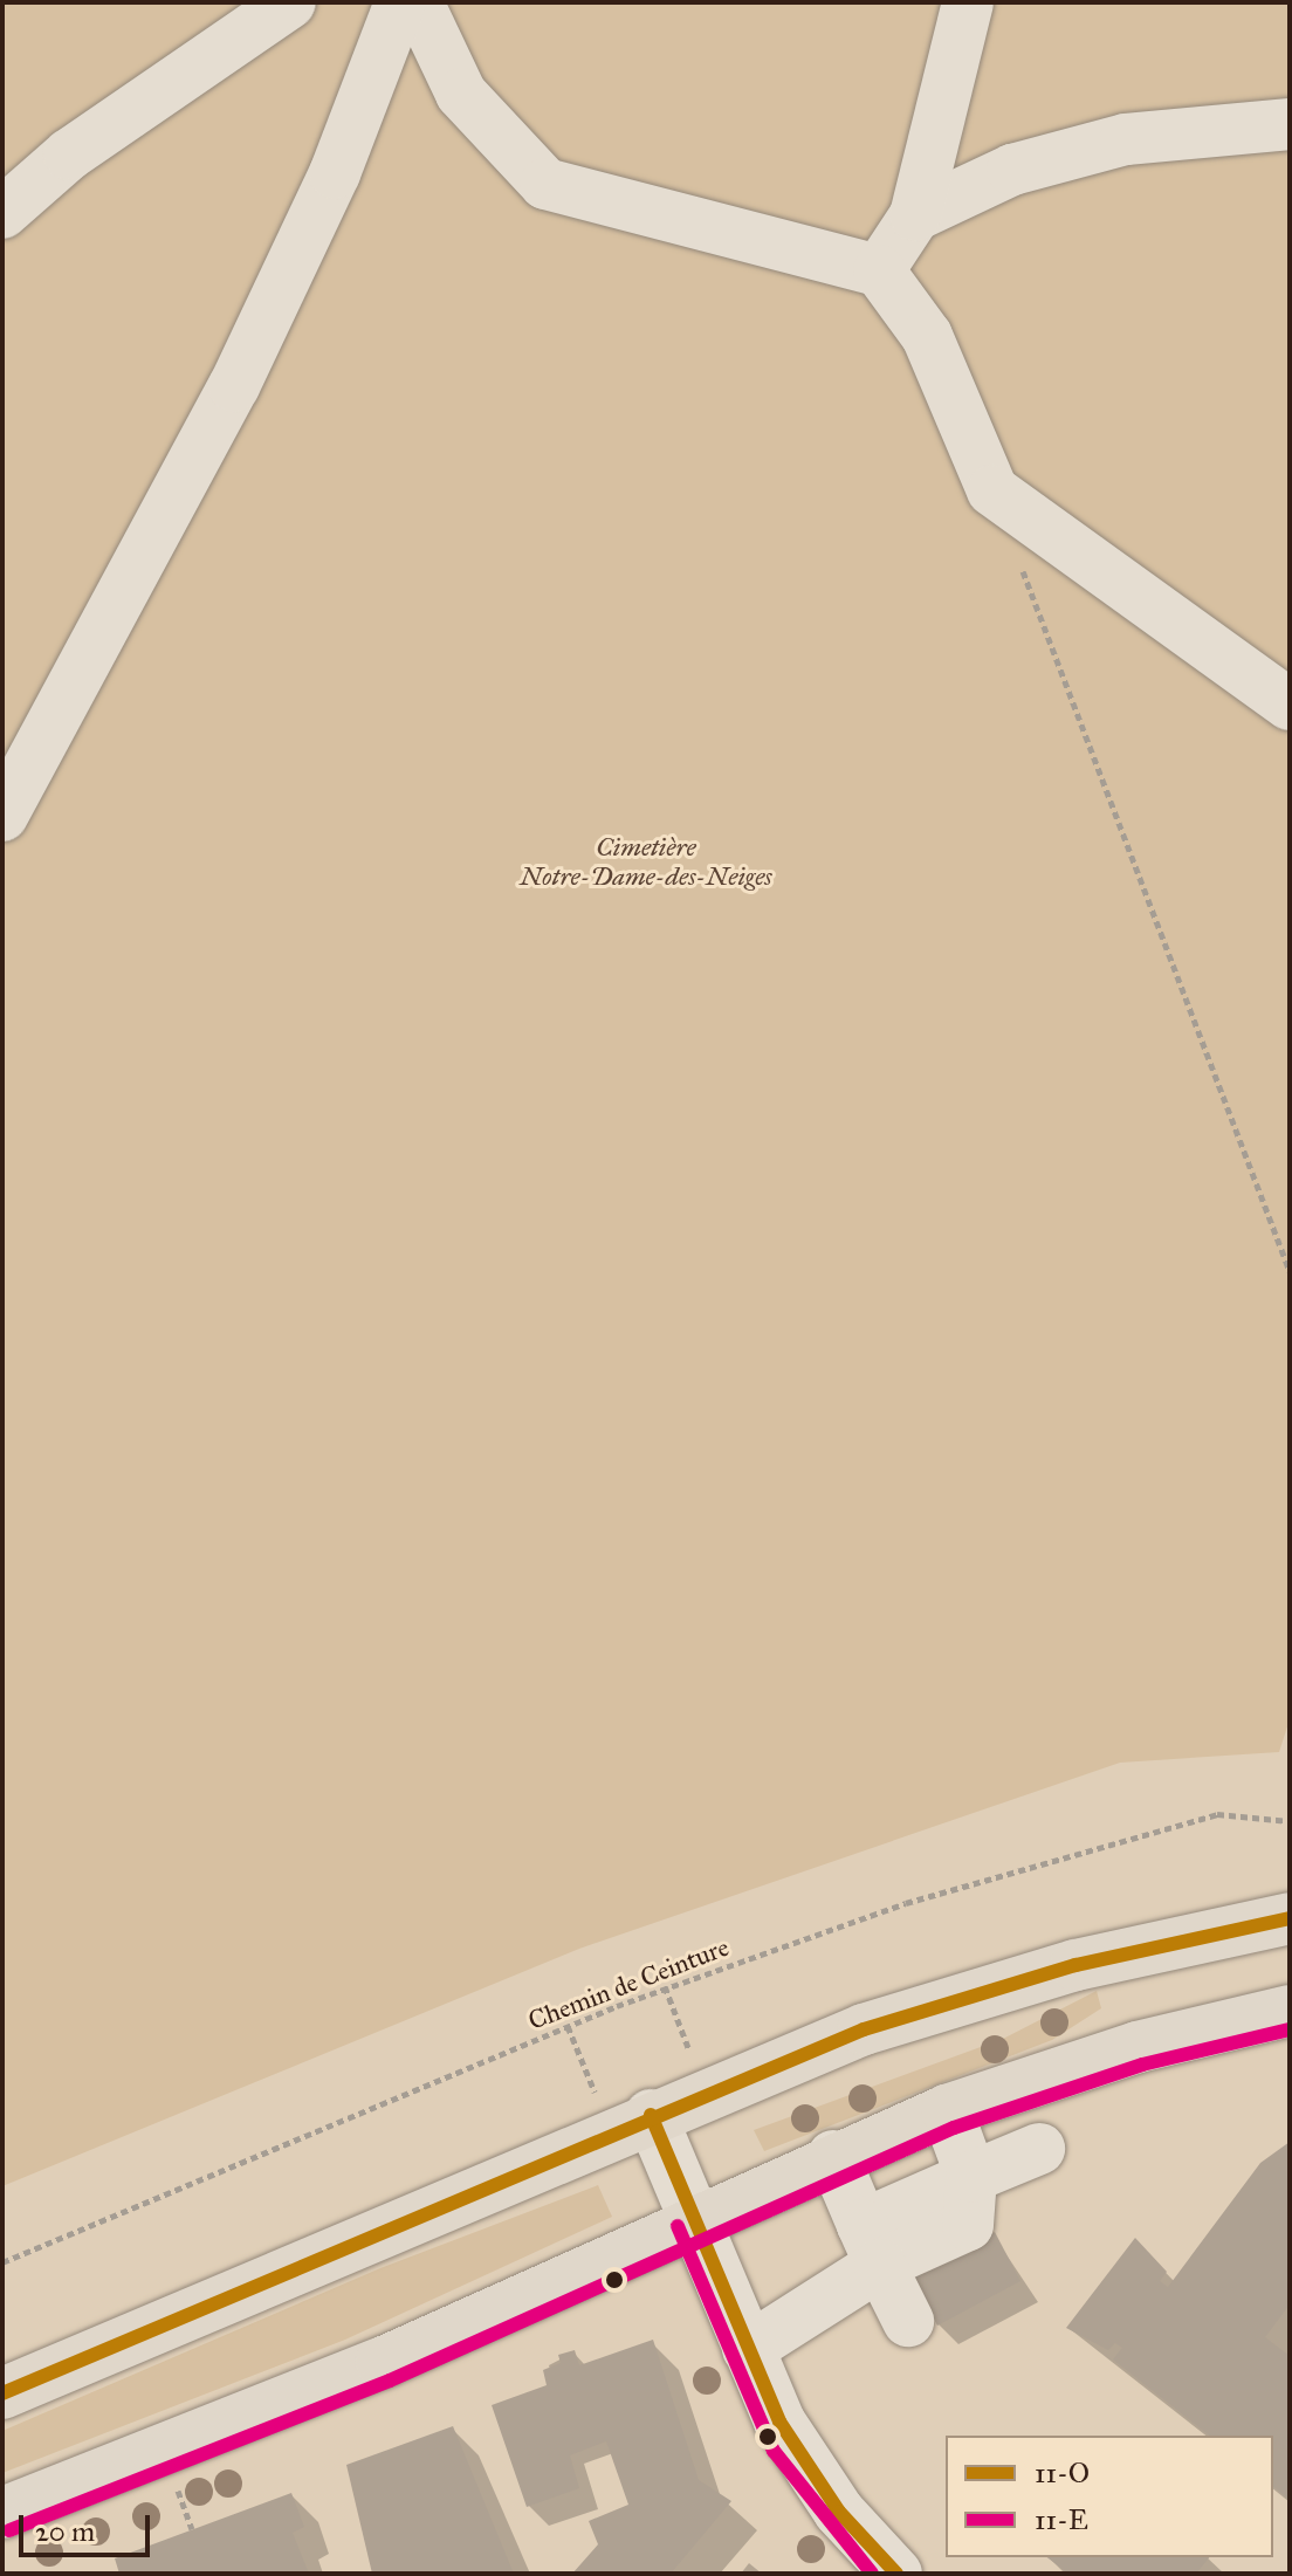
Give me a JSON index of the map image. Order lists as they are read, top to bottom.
{
  "streets": {
    "path": ["Chemin de Ceinture"]
  },
  "parks": ["Cimetière Notre-Dame-des-Neiges"],
  "lines": ["transit line 11-O", "transit line 11-E"],
  "legend": ["11-O", "11-E"],
  "scale_bar": "20 m"
}
